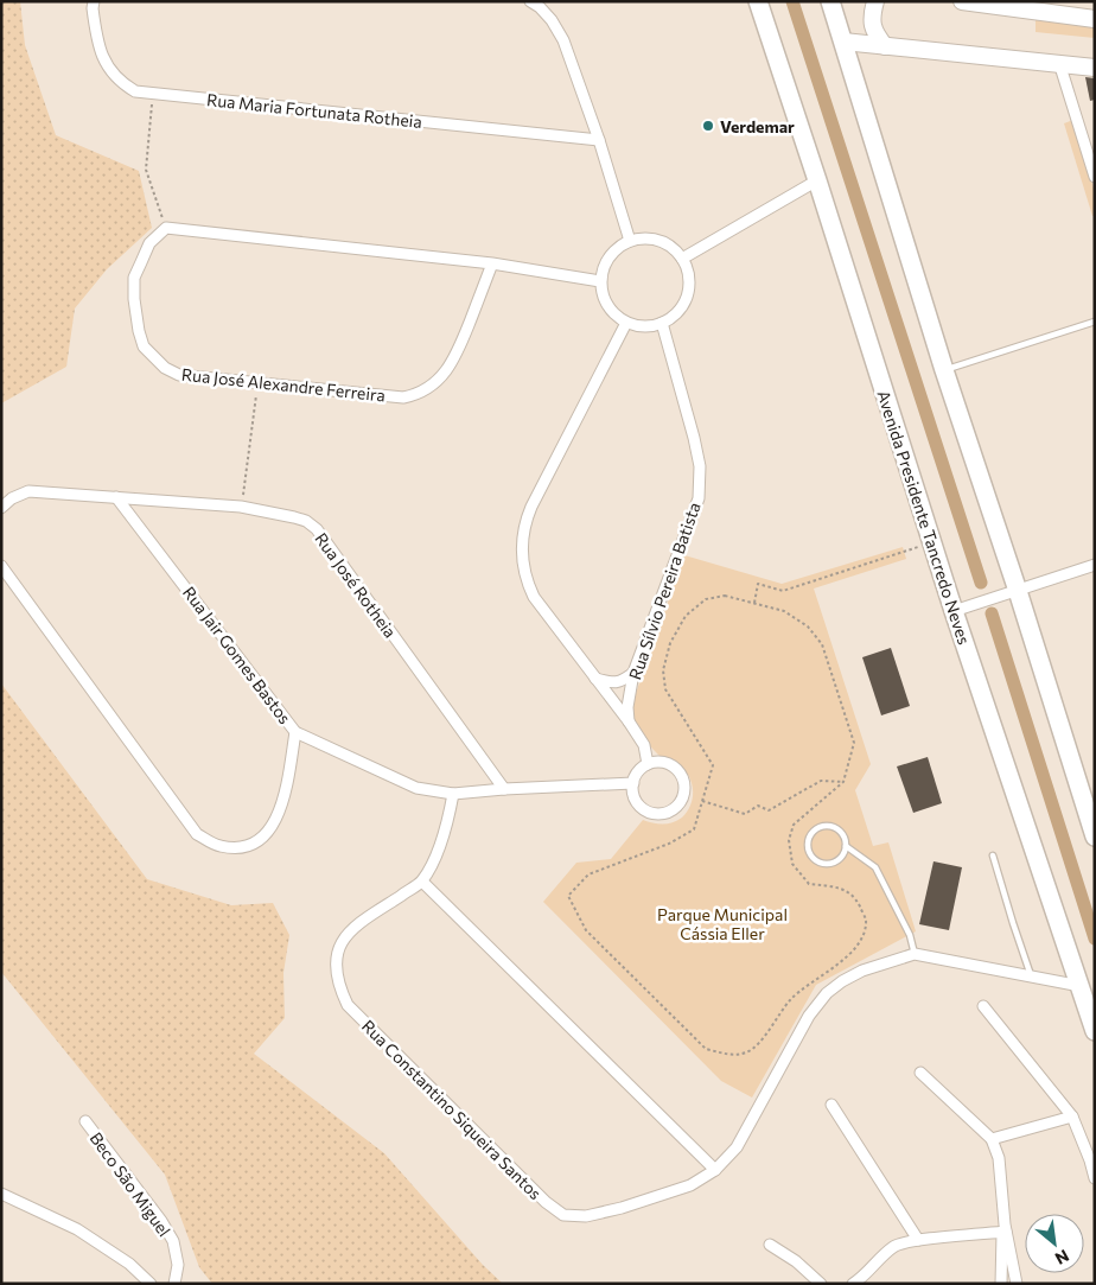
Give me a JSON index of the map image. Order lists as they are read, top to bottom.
{
  "streets": {
    "main road": ["Avenida Presidente Tancredo Neves"],
    "street": [
      "Rua Maria Fortunata Rotheia",
      "Rua José Alexandre Ferreira",
      "Rua José Rotheia",
      "Rua Sílvio Pereira Batista",
      "Rua Jair Gomes Bastos",
      "Rua Constantino Siqueira Santos",
      "Beco São Miguel"
    ]
  },
  "crossings": [
    ["Avenida Presidente Tancredo Neves", "Rua Constantino Siqueira Santos"],
    ["Rua José Rotheia", "Rua Jair Gomes Bastos"]
  ],
  "parks": ["Parque Municipal Cássia Eller"],
  "places": ["Verdemar"],
  "north": "bottom right"
}
